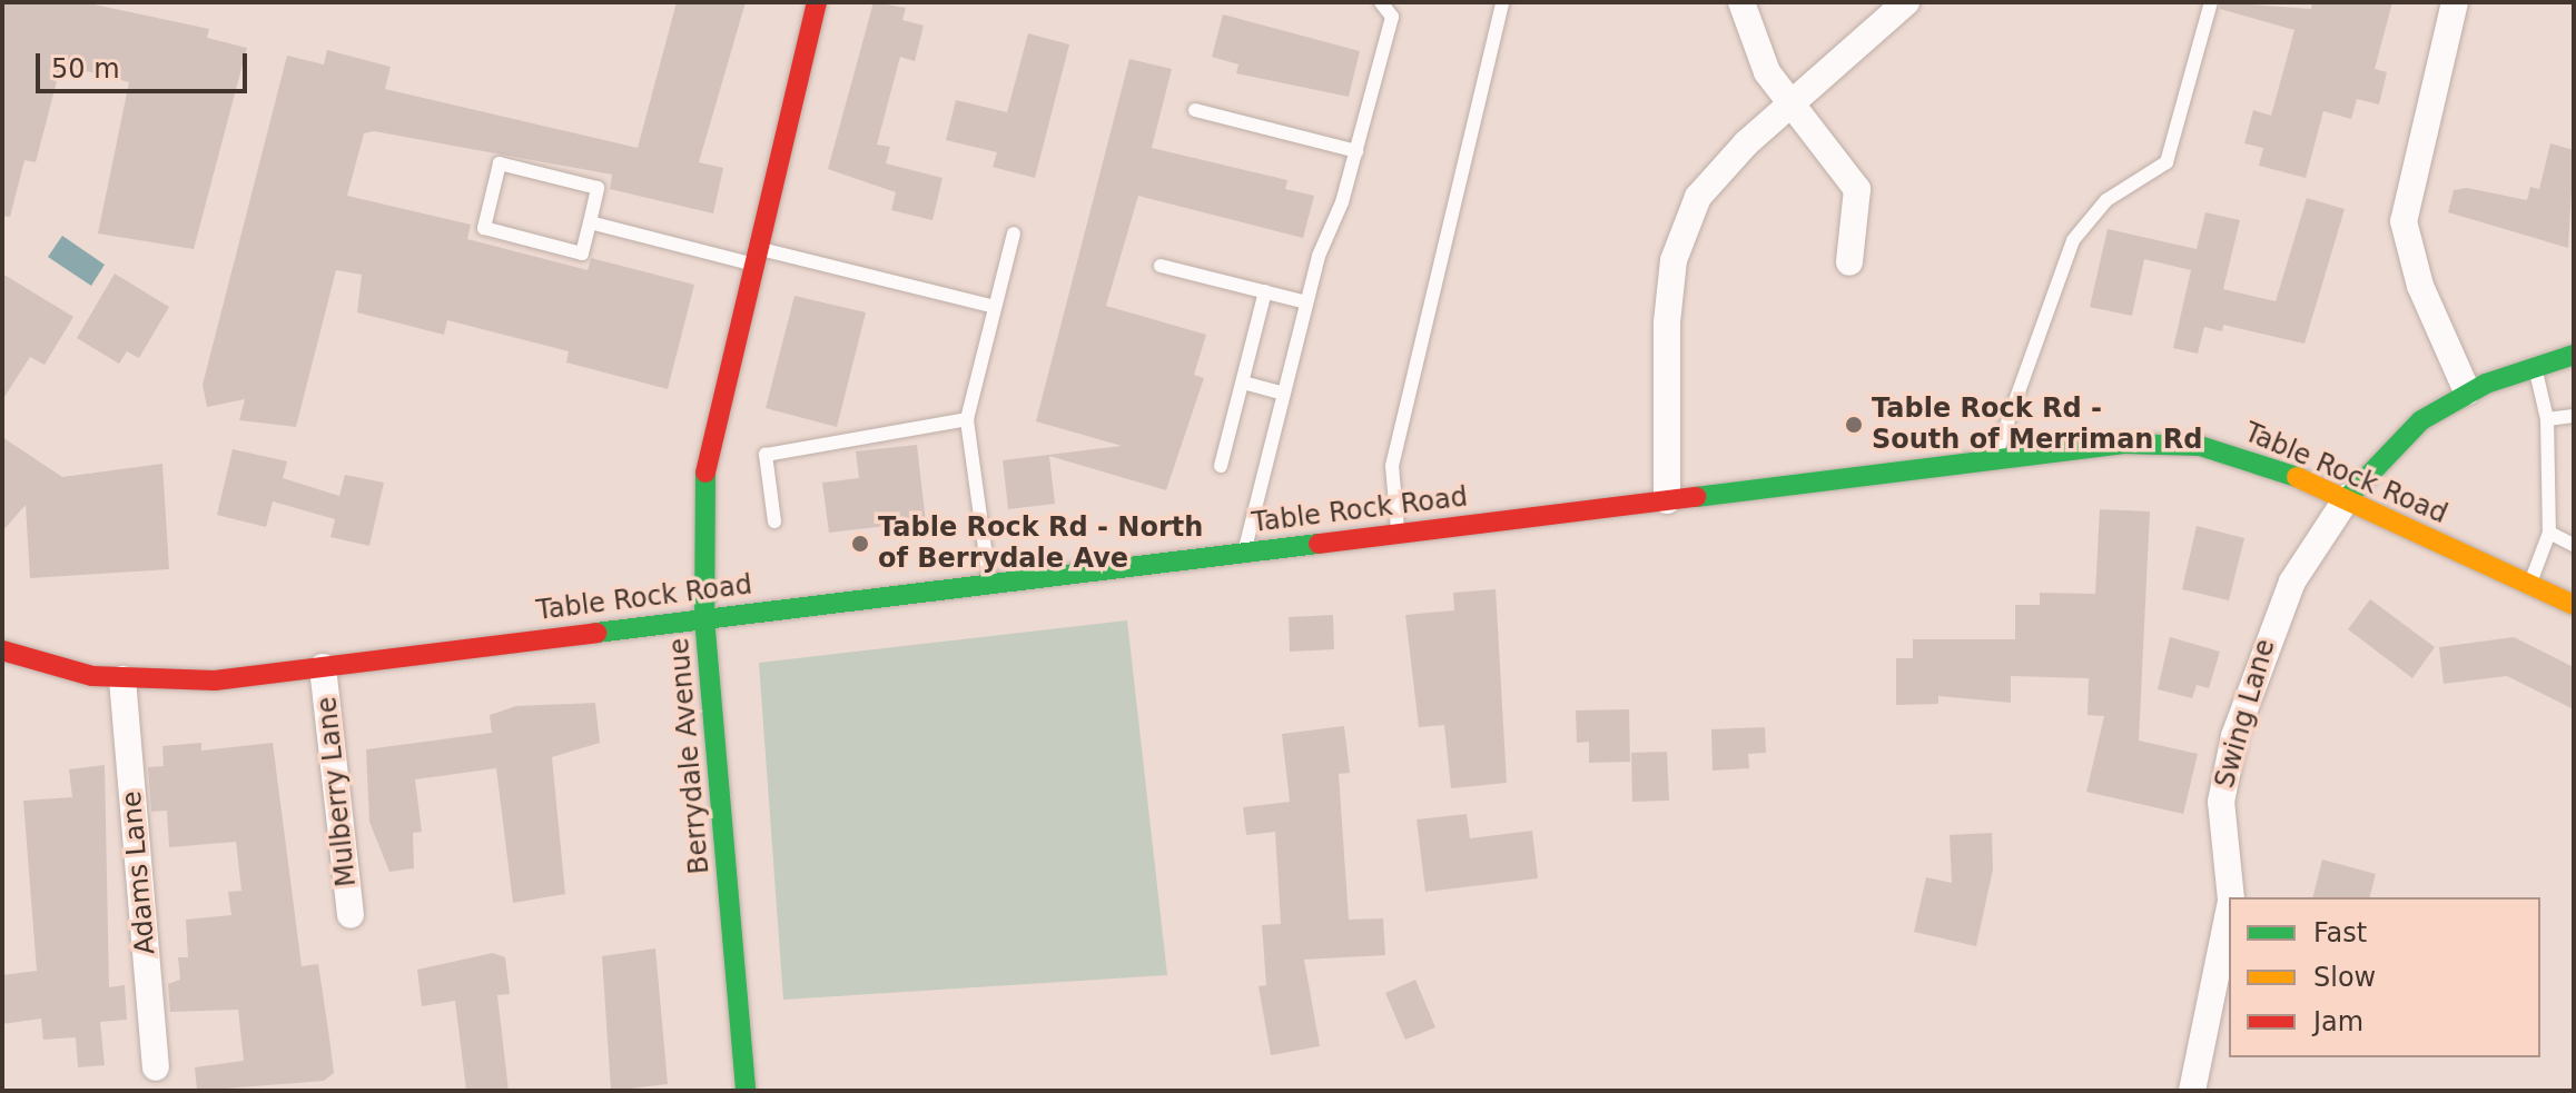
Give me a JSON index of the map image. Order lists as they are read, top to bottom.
{
  "streets": {
    "main road": ["Table Rock Road", "Berrydale Avenue"],
    "street": ["Swing Lane", "Mulberry Lane", "Adams Lane"]
  },
  "crossings": [
    ["Table Rock Road", "Swing Lane"],
    ["Table Rock Road", "Berrydale Avenue"],
    ["Table Rock Road", "Mulberry Lane"],
    ["Table Rock Road", "Adams Lane"]
  ],
  "places": ["Table Rock Rd - South of Merriman Rd", "Table Rock Rd - North of Berrydale Ave"],
  "legend": ["Fast", "Slow", "Jam"],
  "scale_bar": "50 m"
}
